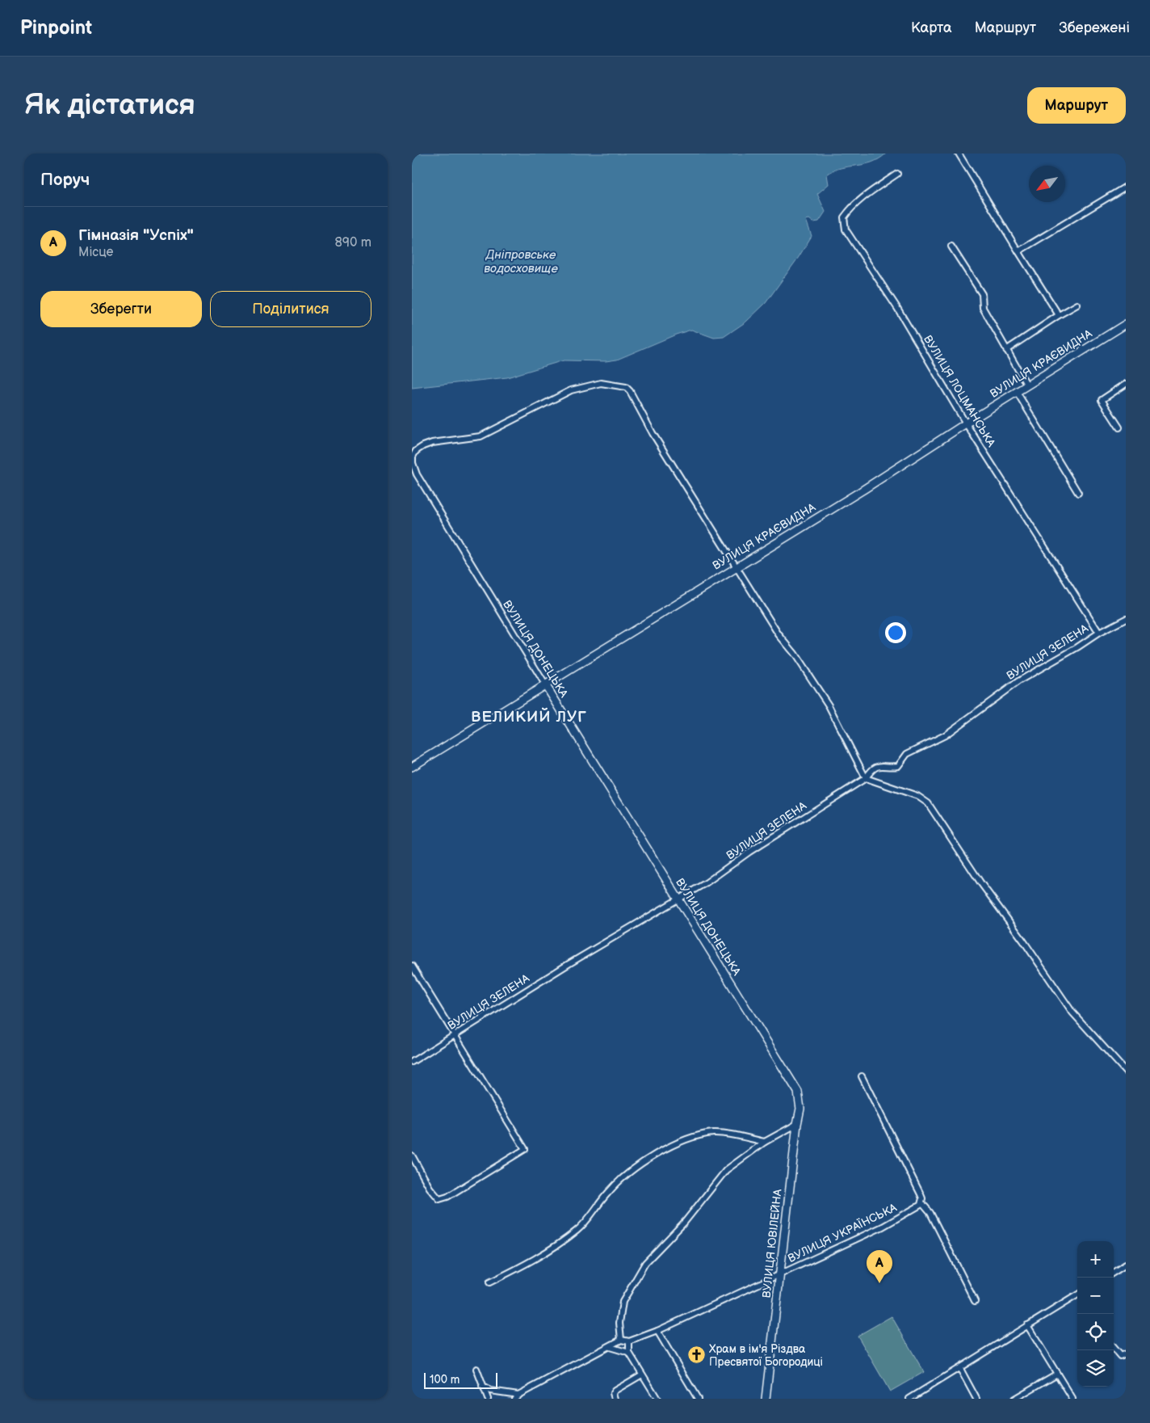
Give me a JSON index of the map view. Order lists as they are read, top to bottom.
{
  "streets": {
    "street": [
      "ВУЛИЦЯ КРАЄВИДНА",
      "ВУЛИЦЯ ЛОЦМАНСЬКА",
      "ВУЛИЦЯ ДОНЕЦЬКА",
      "ВУЛИЦЯ ЗЕЛЕНА",
      "ВУЛИЦЯ УКРАЇНСЬКА",
      "ВУЛИЦЯ ЮВІЛЕЙНА"
    ]
  },
  "crossings": [
    ["ВУЛИЦЯ КРАЄВИДНА", "ВУЛИЦЯ ЛОЦМАНСЬКА"],
    ["ВУЛИЦЯ КРАЄВИДНА", "ВУЛИЦЯ ДОНЕЦЬКА"],
    ["ВУЛИЦЯ ЛОЦМАНСЬКА", "ВУЛИЦЯ ЗЕЛЕНА"],
    ["ВУЛИЦЯ ДОНЕЦЬКА", "ВУЛИЦЯ ЗЕЛЕНА"],
    ["ВУЛИЦЯ ДОНЕЦЬКА", "ВУЛИЦЯ ЮВІЛЕЙНА"],
    ["ВУЛИЦЯ УКРАЇНСЬКА", "ВУЛИЦЯ ЮВІЛЕЙНА"]
  ],
  "districts": ["ВЕЛИКИЙ ЛУГ"],
  "water": ["Дніпровське водосховище"],
  "places": {
    "church": ["Храм в ім'я Різдва Пресвятої Богородиці"]
  },
  "scale_bar": "100 m",
  "north": "bottom left",
  "page": {
    "header": "Pinpoint",
    "nav": ["Карта", "Маршрут", "Збережені"],
    "buttons": [
      "Маршрут",
      ["Зберегти", "Поділитися"]
    ],
    "title": "Як дістатися",
    "heading": "Поруч",
    "list": [
      {
        "mark": "A",
        "name": "Гімназія \"Успіх\"",
        "note": "Місце",
        "value": "890 m"
      }
    ],
    "map_buttons": ["+", "−"],
    "pins": "A",
    "scale": "100 m"
  }
}
